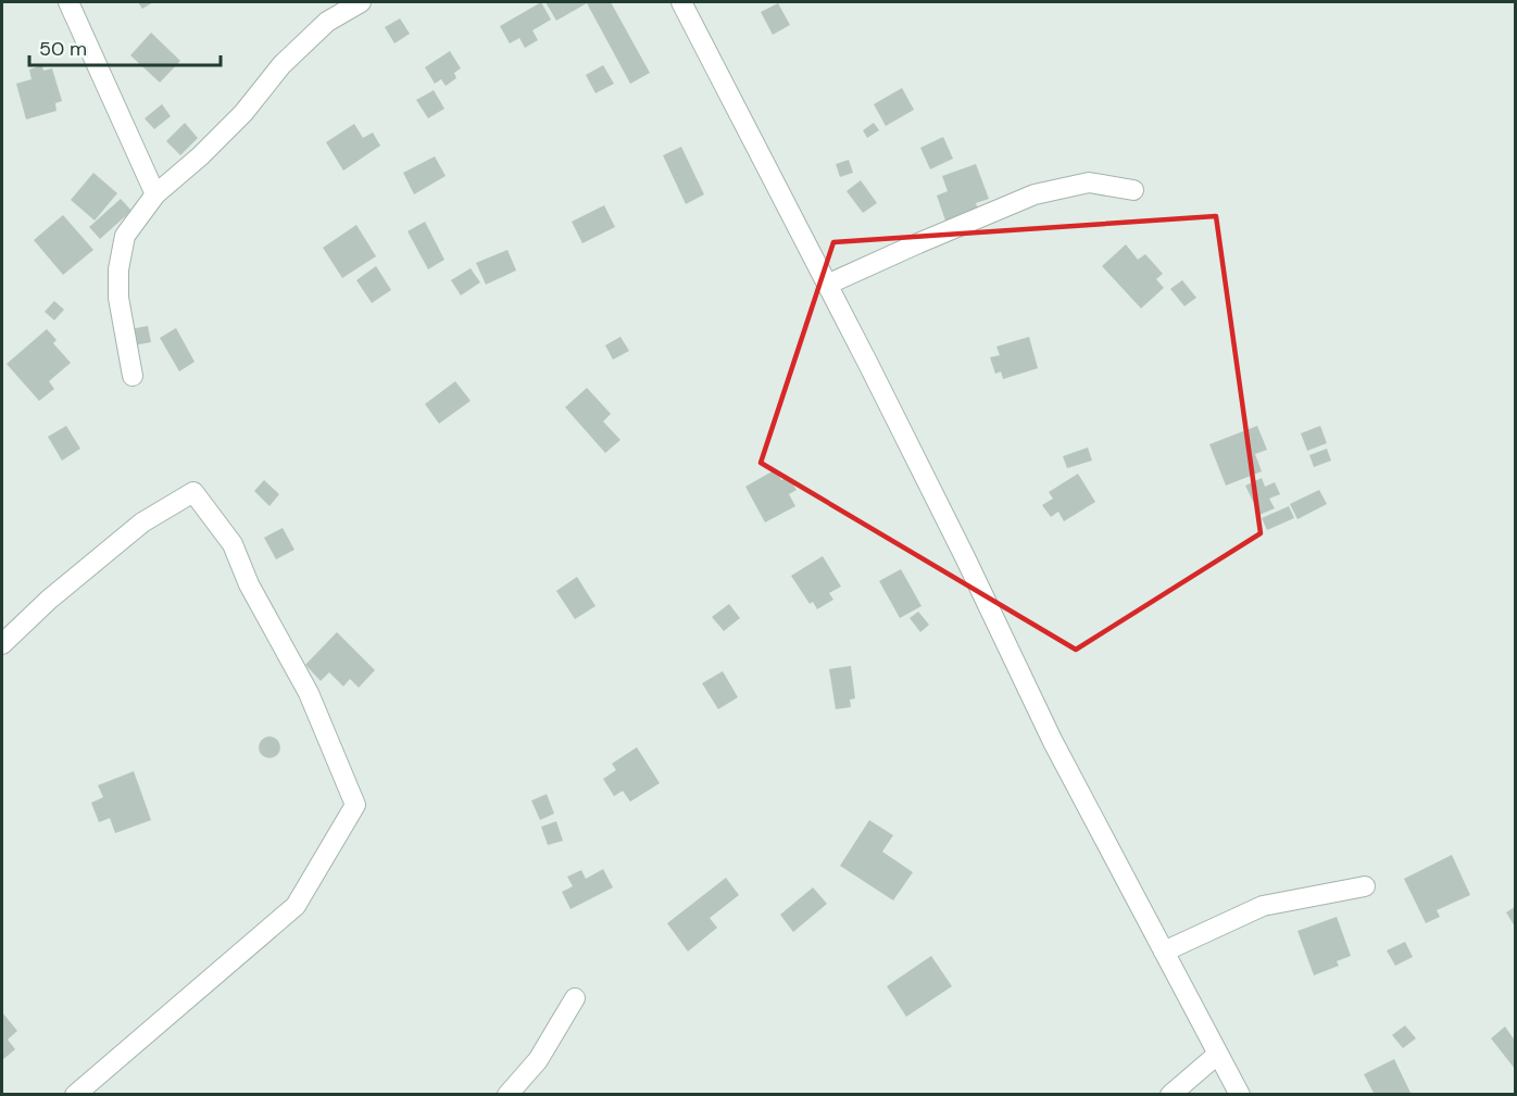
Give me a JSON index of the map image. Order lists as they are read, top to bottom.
{
  "scale_bar": "50 m"
}
